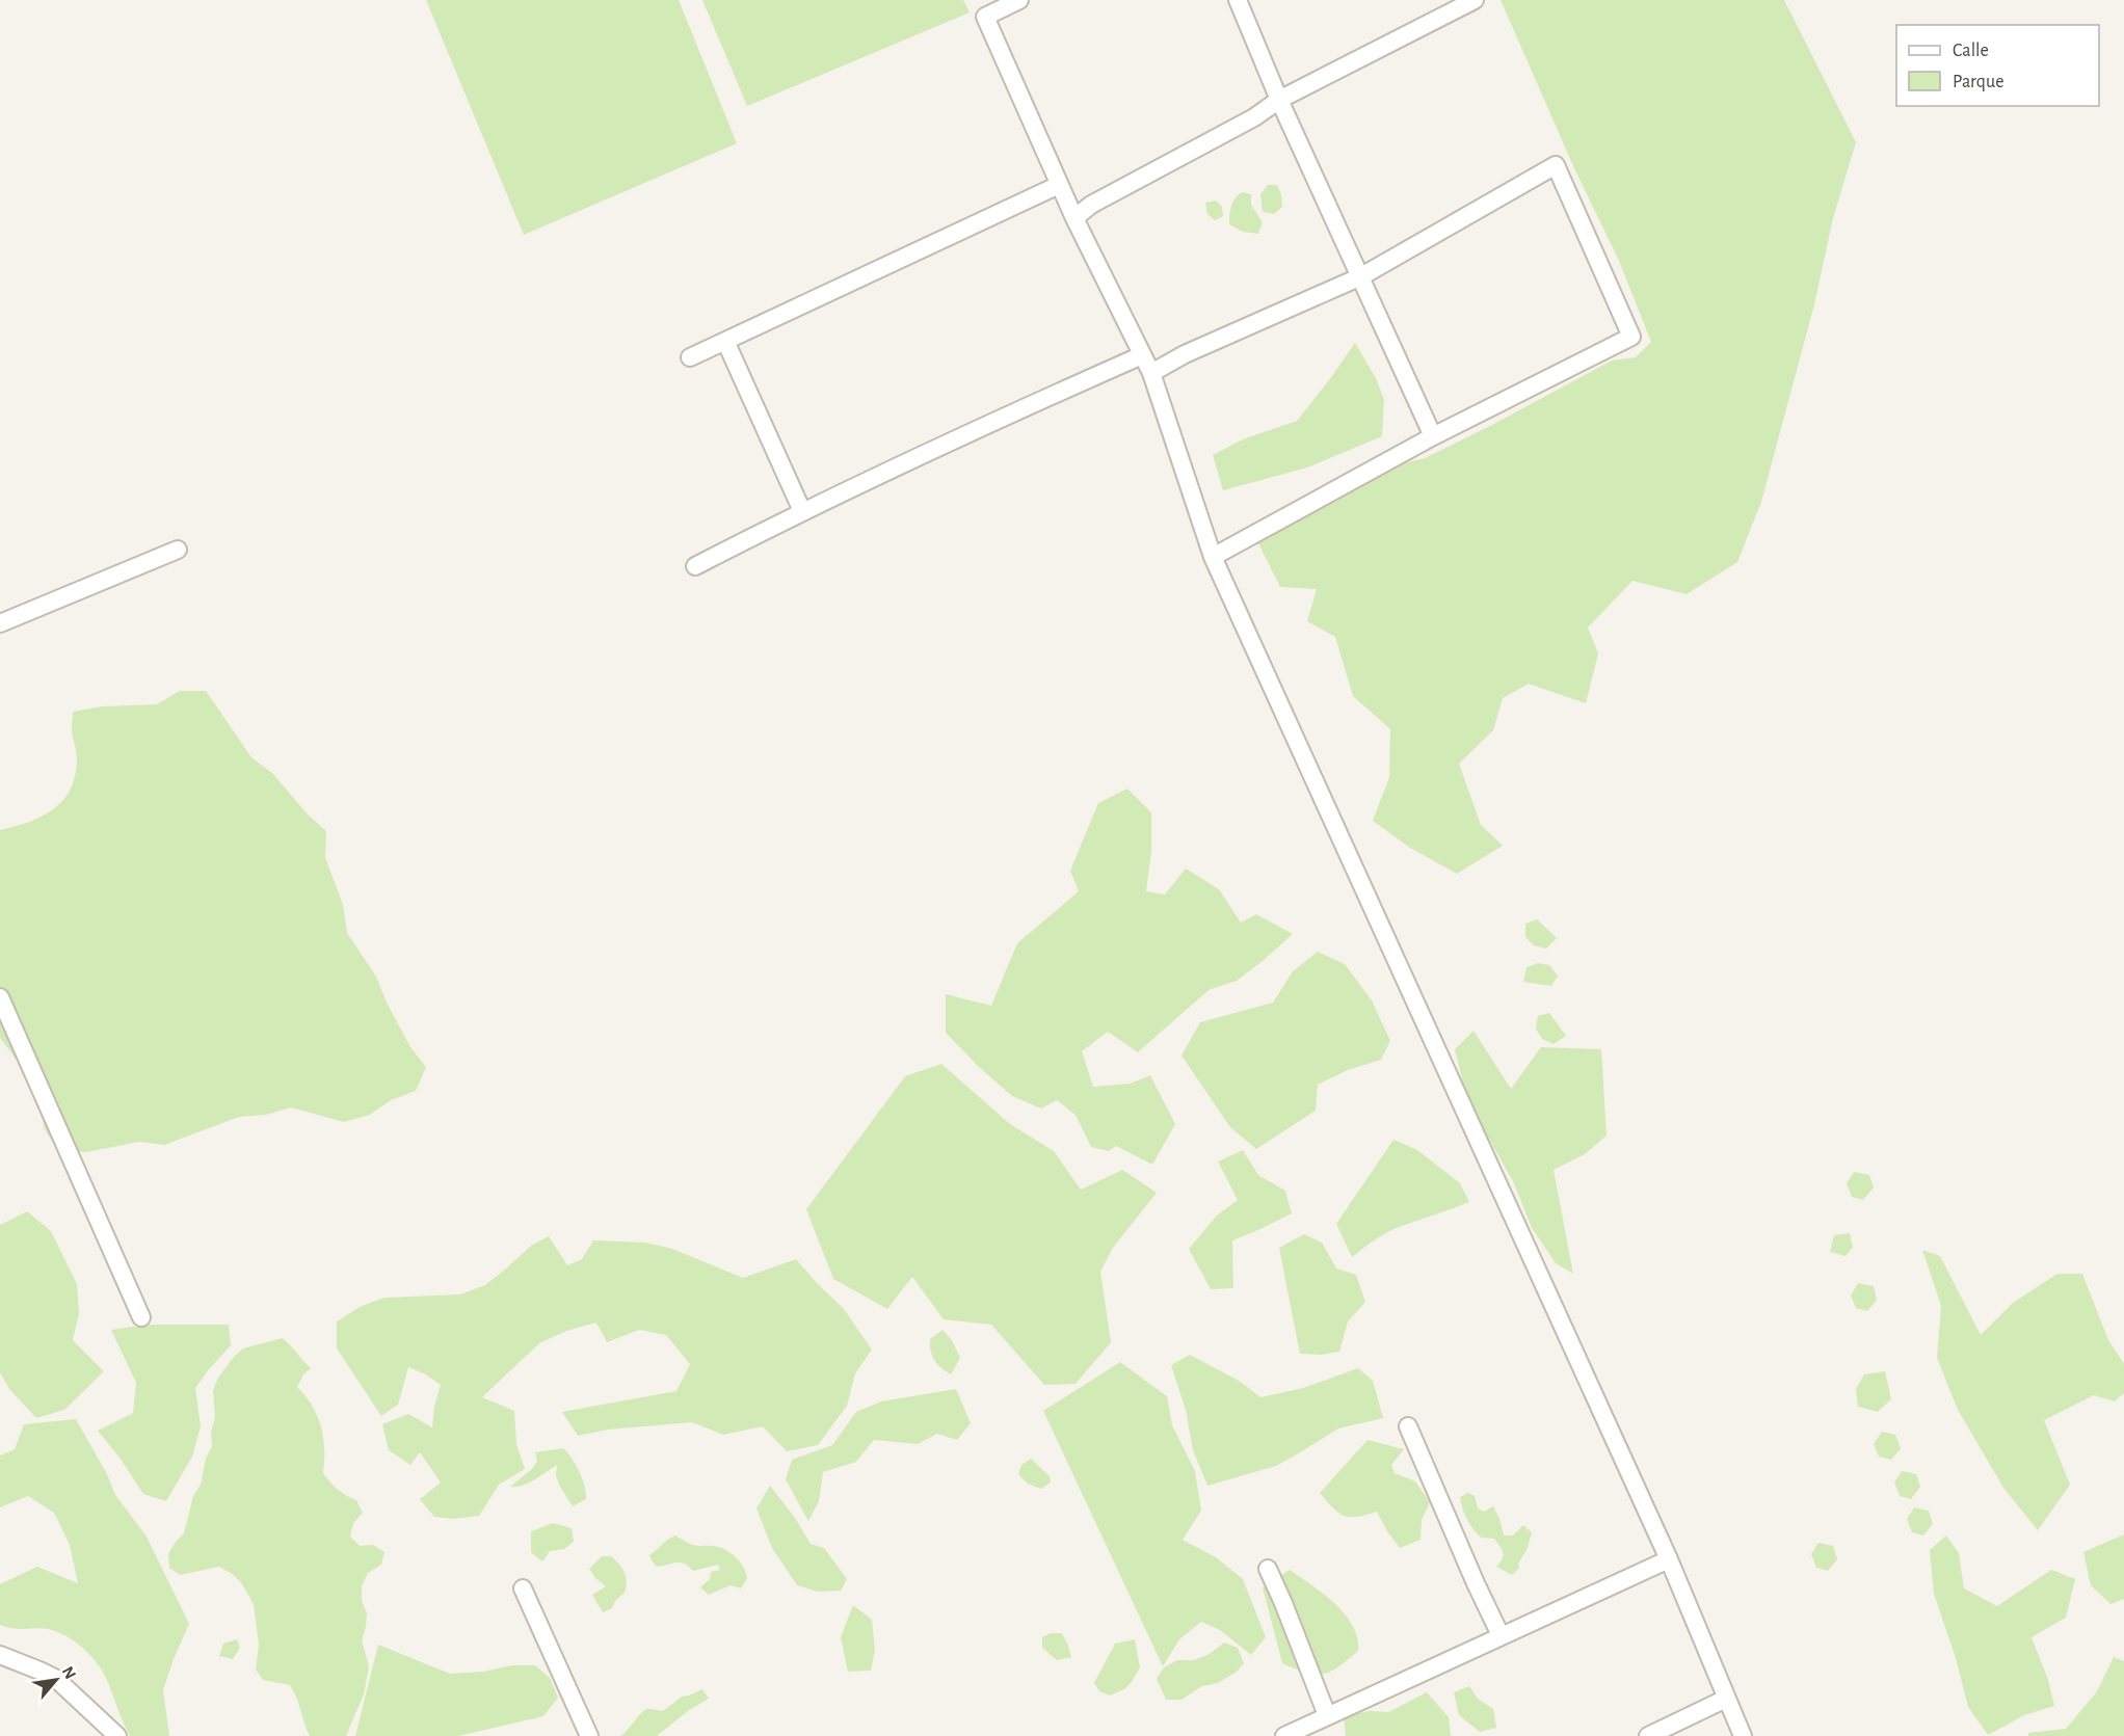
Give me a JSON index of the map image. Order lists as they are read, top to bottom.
{
  "legend": ["Calle", "Parque"],
  "north": "top right"
}
